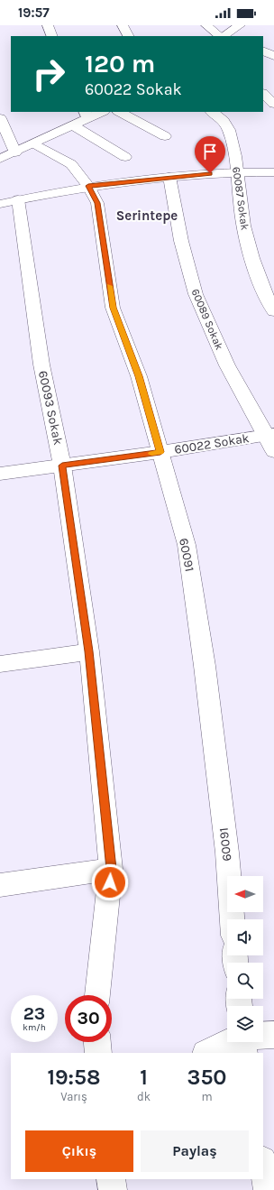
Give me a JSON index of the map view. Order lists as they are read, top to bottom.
{
  "streets": {
    "street": [
      "60087 Sokak",
      "60089 Sokak",
      "60093 Sokak",
      "60022 Sokak",
      "60091"
    ]
  },
  "crossings": [
    ["60089 Sokak", "60022 Sokak"],
    ["60093 Sokak", "60022 Sokak"],
    ["60022 Sokak", "60091"]
  ],
  "districts": ["Serintepe"],
  "north": "left",
  "page": {
    "status": "19:57",
    "turn": ["120 m", "60022 Sokak"],
    "speed": "23 km/h",
    "limit": "30",
    "eta": [
      "19:58",
      "Varış",
      "1",
      "dk",
      "350",
      "m"
    ],
    "buttons": ["Çıkış", "Paylaş"]
  }
}
